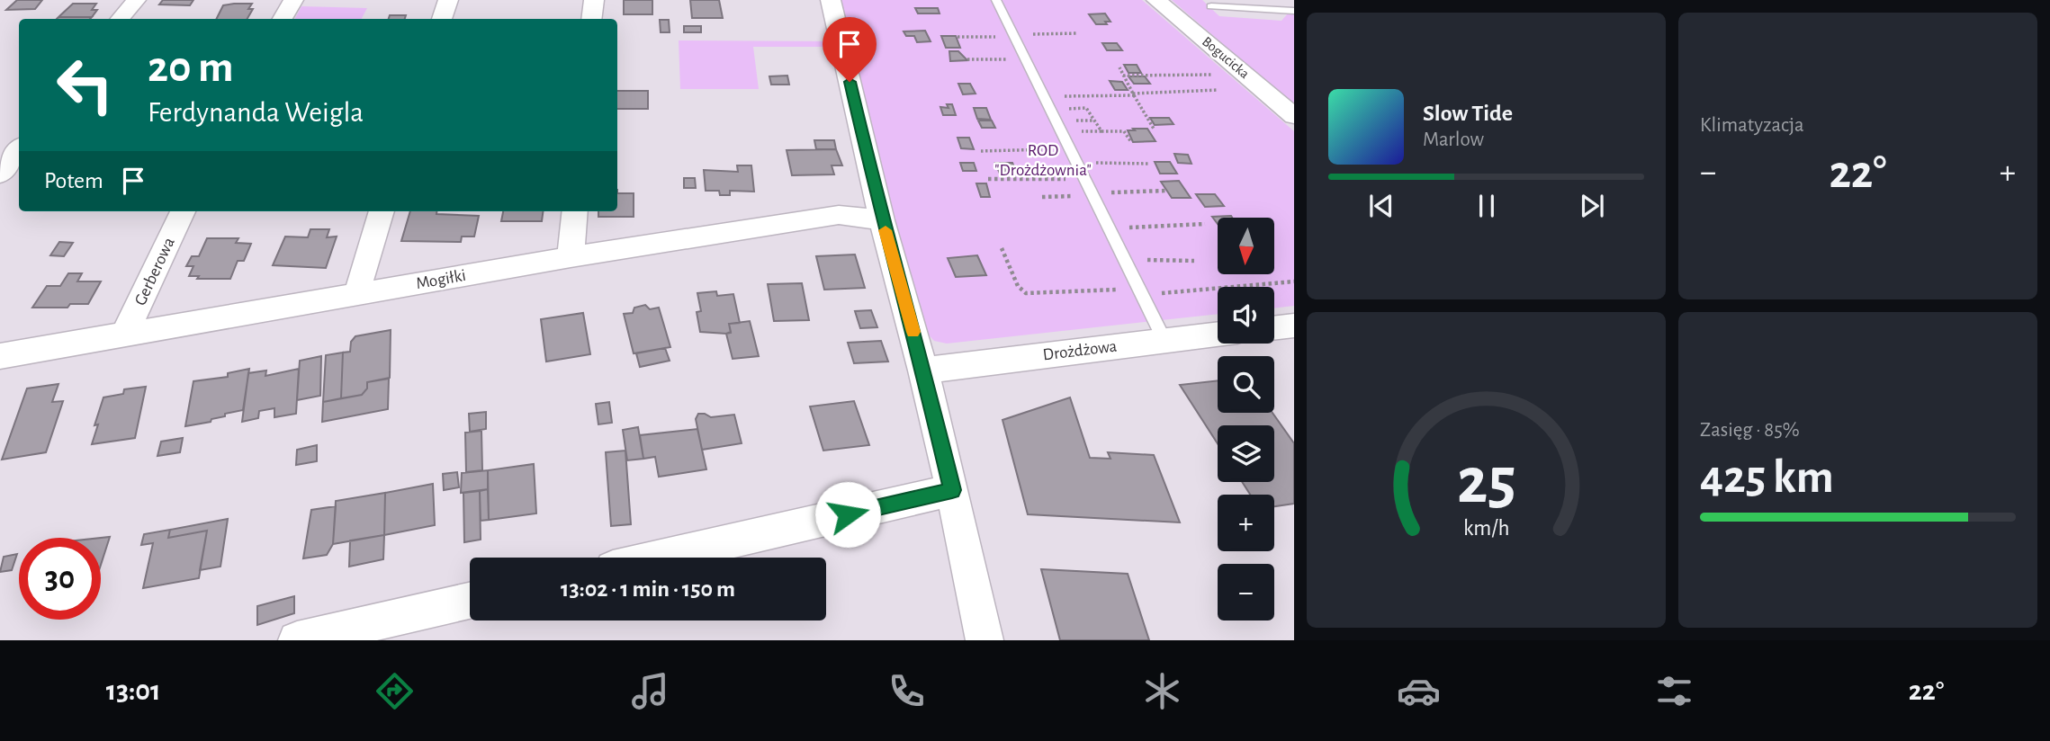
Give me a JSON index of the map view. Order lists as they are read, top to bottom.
{
  "streets": {
    "street": [
      "Bogucicka",
      "Gerberowa",
      "Mogiłki",
      "Drożdżowa"
    ]
  },
  "crossings": [
    ["Gerberowa", "Mogiłki"]
  ],
  "parks": ["ROD \"Drożdżownia\""],
  "north": "bottom",
  "page": {
    "tile": [
      "Klimatyzacja",
      ["Zasięg · 85%", "425 km"]
    ],
    "turn": ["20 m", "Ferdynanda Weigla"],
    "song": ["Slow Tide", "Marlow"],
    "heat": ["−", "22°", "+"],
    "then": "Potem",
    "map_buttons": ["+", "−"],
    "limit": "30",
    "trip": "13:02 · 1 min · 150 m",
    "tabs": ["13:01", "22°"],
    "gauge": ["25", "km/h"]
  }
}
